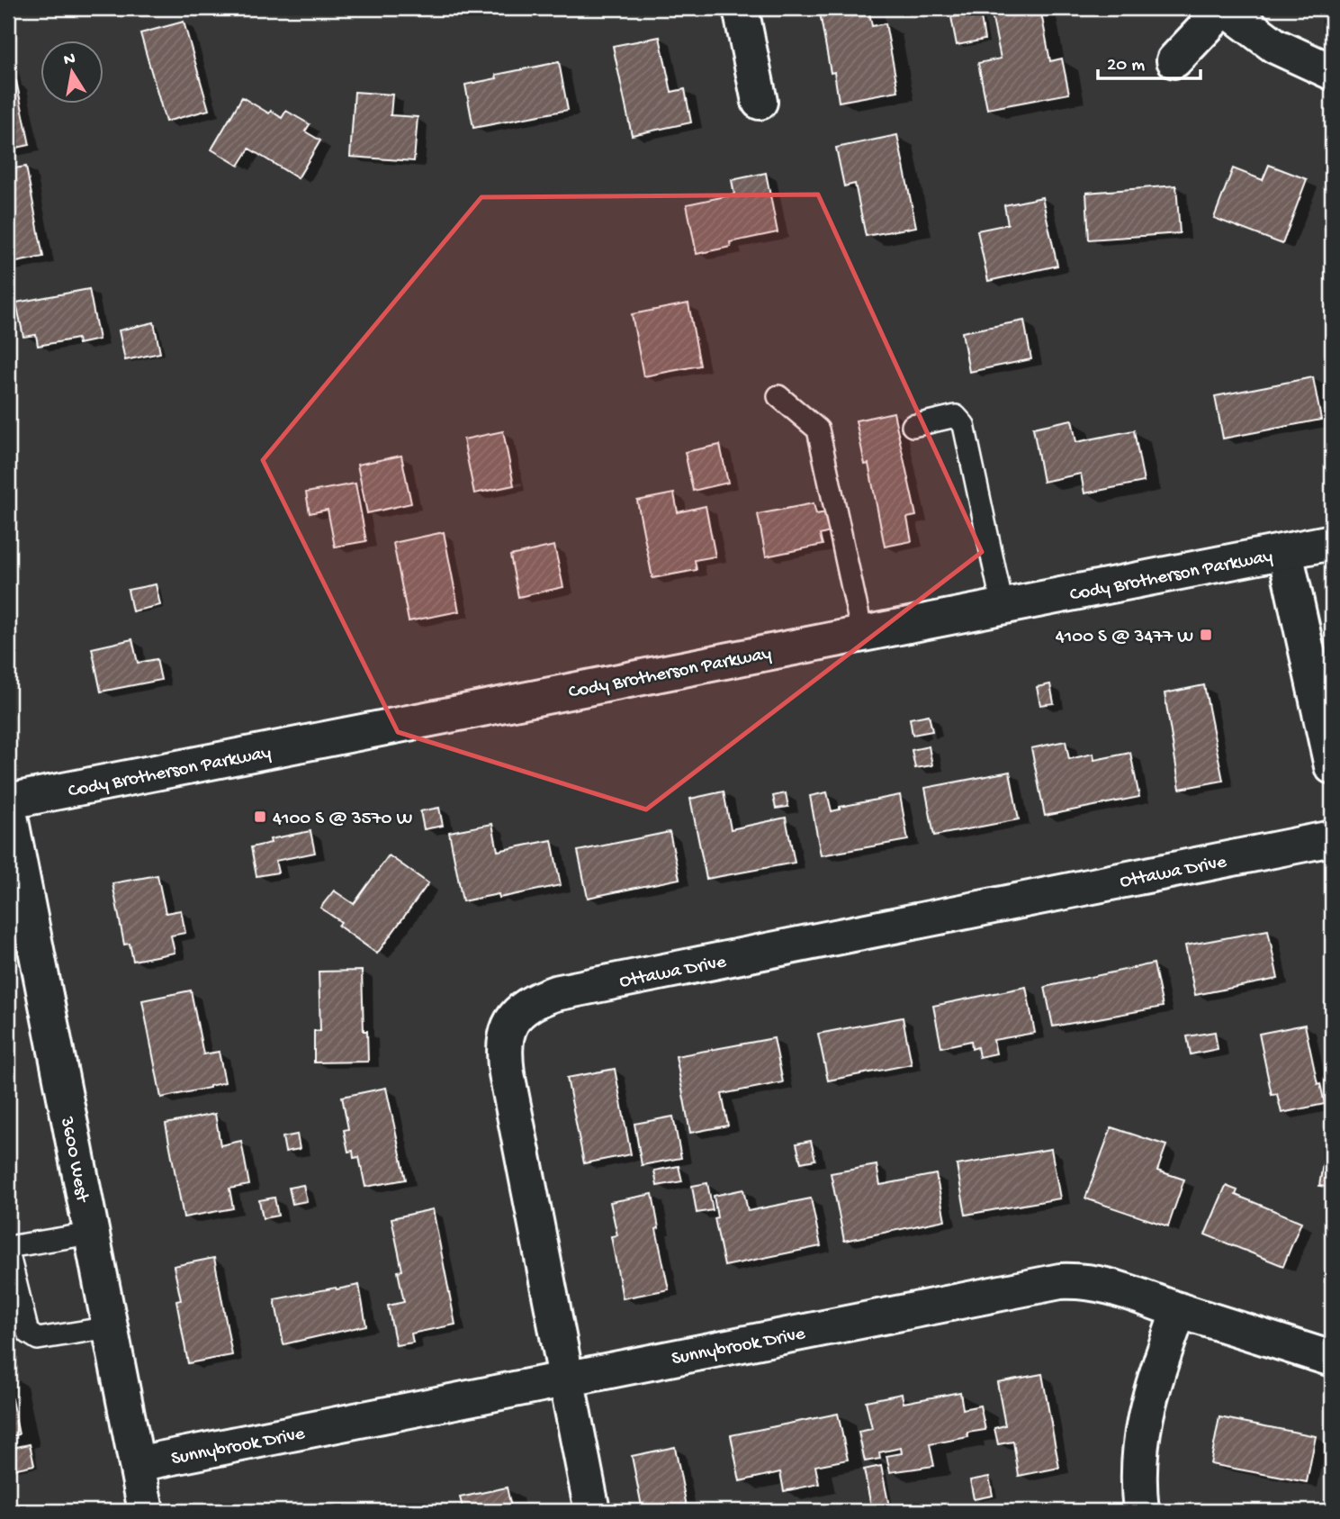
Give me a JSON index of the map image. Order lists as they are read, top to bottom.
{
  "streets": {
    "street": [
      "Cody Brotherson Parkway",
      "Ottawa Drive",
      "3600 West",
      "Sunnybrook Drive"
    ]
  },
  "crossings": [
    ["Ottawa Drive", "Sunnybrook Drive"],
    ["3600 West", "Sunnybrook Drive"]
  ],
  "places": {
    "transit": ["4100 S @ 3477 W", "4100 S @ 3570 W"]
  },
  "scale_bar": "20 m",
  "north": "top"
}
